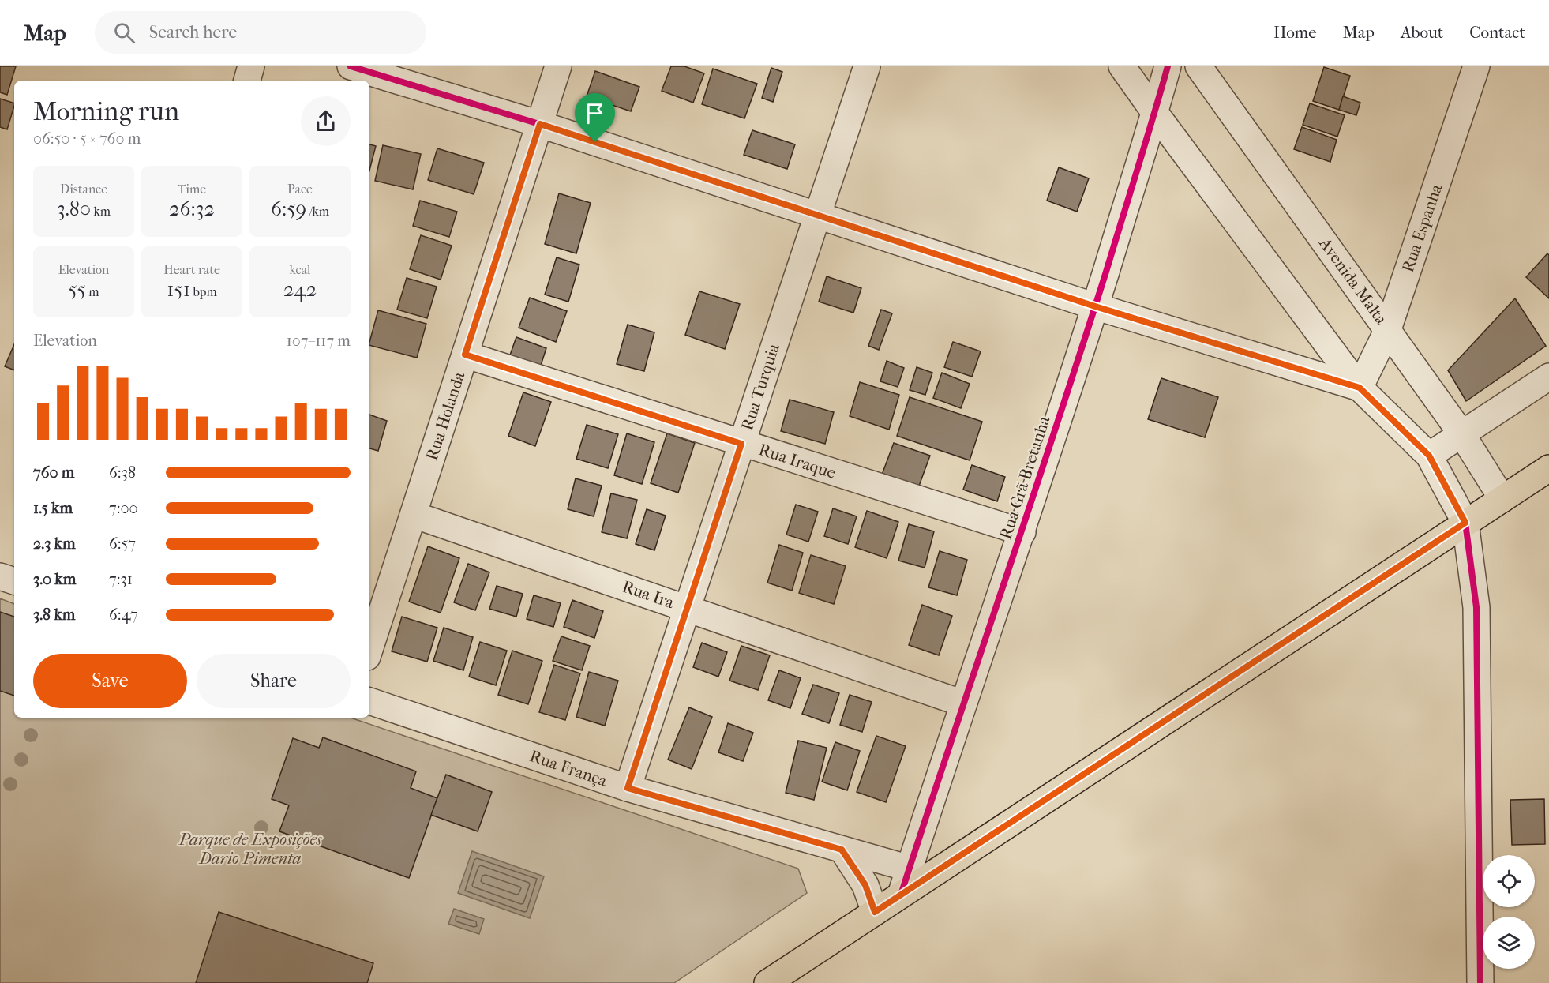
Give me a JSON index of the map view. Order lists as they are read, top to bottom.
{
  "streets": {
    "street": [
      "Rua Espanha",
      "Avenida Malta",
      "Rua Turquia",
      "Rua Holanda",
      "Rua Iraque",
      "Rua Grã Bretanha",
      "Rua Ira",
      "Rua França"
    ]
  },
  "crossings": [
    ["Rua Espanha", "Avenida Malta"],
    ["Rua Turquia", "Rua Iraque"],
    ["Rua Turquia", "Rua Ira"],
    ["Rua Turquia", "Rua França"],
    ["Rua Holanda", "Rua Iraque"],
    ["Rua Holanda", "Rua Ira"],
    ["Rua Iraque", "Rua Grã Bretanha"],
    ["Rua Grã Bretanha", "Rua Ira"],
    ["Rua Grã Bretanha", "Rua França"]
  ],
  "parks": ["Parque de Exposições Dario Pimenta"],
  "page": {
    "header": "Map",
    "search": "Search here",
    "nav": [
      "Home",
      "Map",
      "About",
      "Contact"
    ],
    "heading": ["Morning run", "06:50 · 5 × 760 m"],
    "stats": [
      ["Distance", "3.80 km"],
      ["Time", "26:32"],
      ["Pace", "6:59 /km"],
      ["Elevation", "55 m"],
      ["Heart rate", "151 bpm"],
      ["kcal", "242"]
    ],
    "chart": ["Elevation", "107–117 m"],
    "list": [
      {
        "name": "760 m",
        "note": "6:38"
      },
      {
        "name": "1.5 km",
        "note": "7:00"
      },
      {
        "name": "2.3 km",
        "note": "6:57"
      },
      {
        "name": "3.0 km",
        "note": "7:31"
      },
      {
        "name": "3.8 km",
        "note": "6:47"
      }
    ],
    "buttons": ["Save", "Share"]
  }
}
